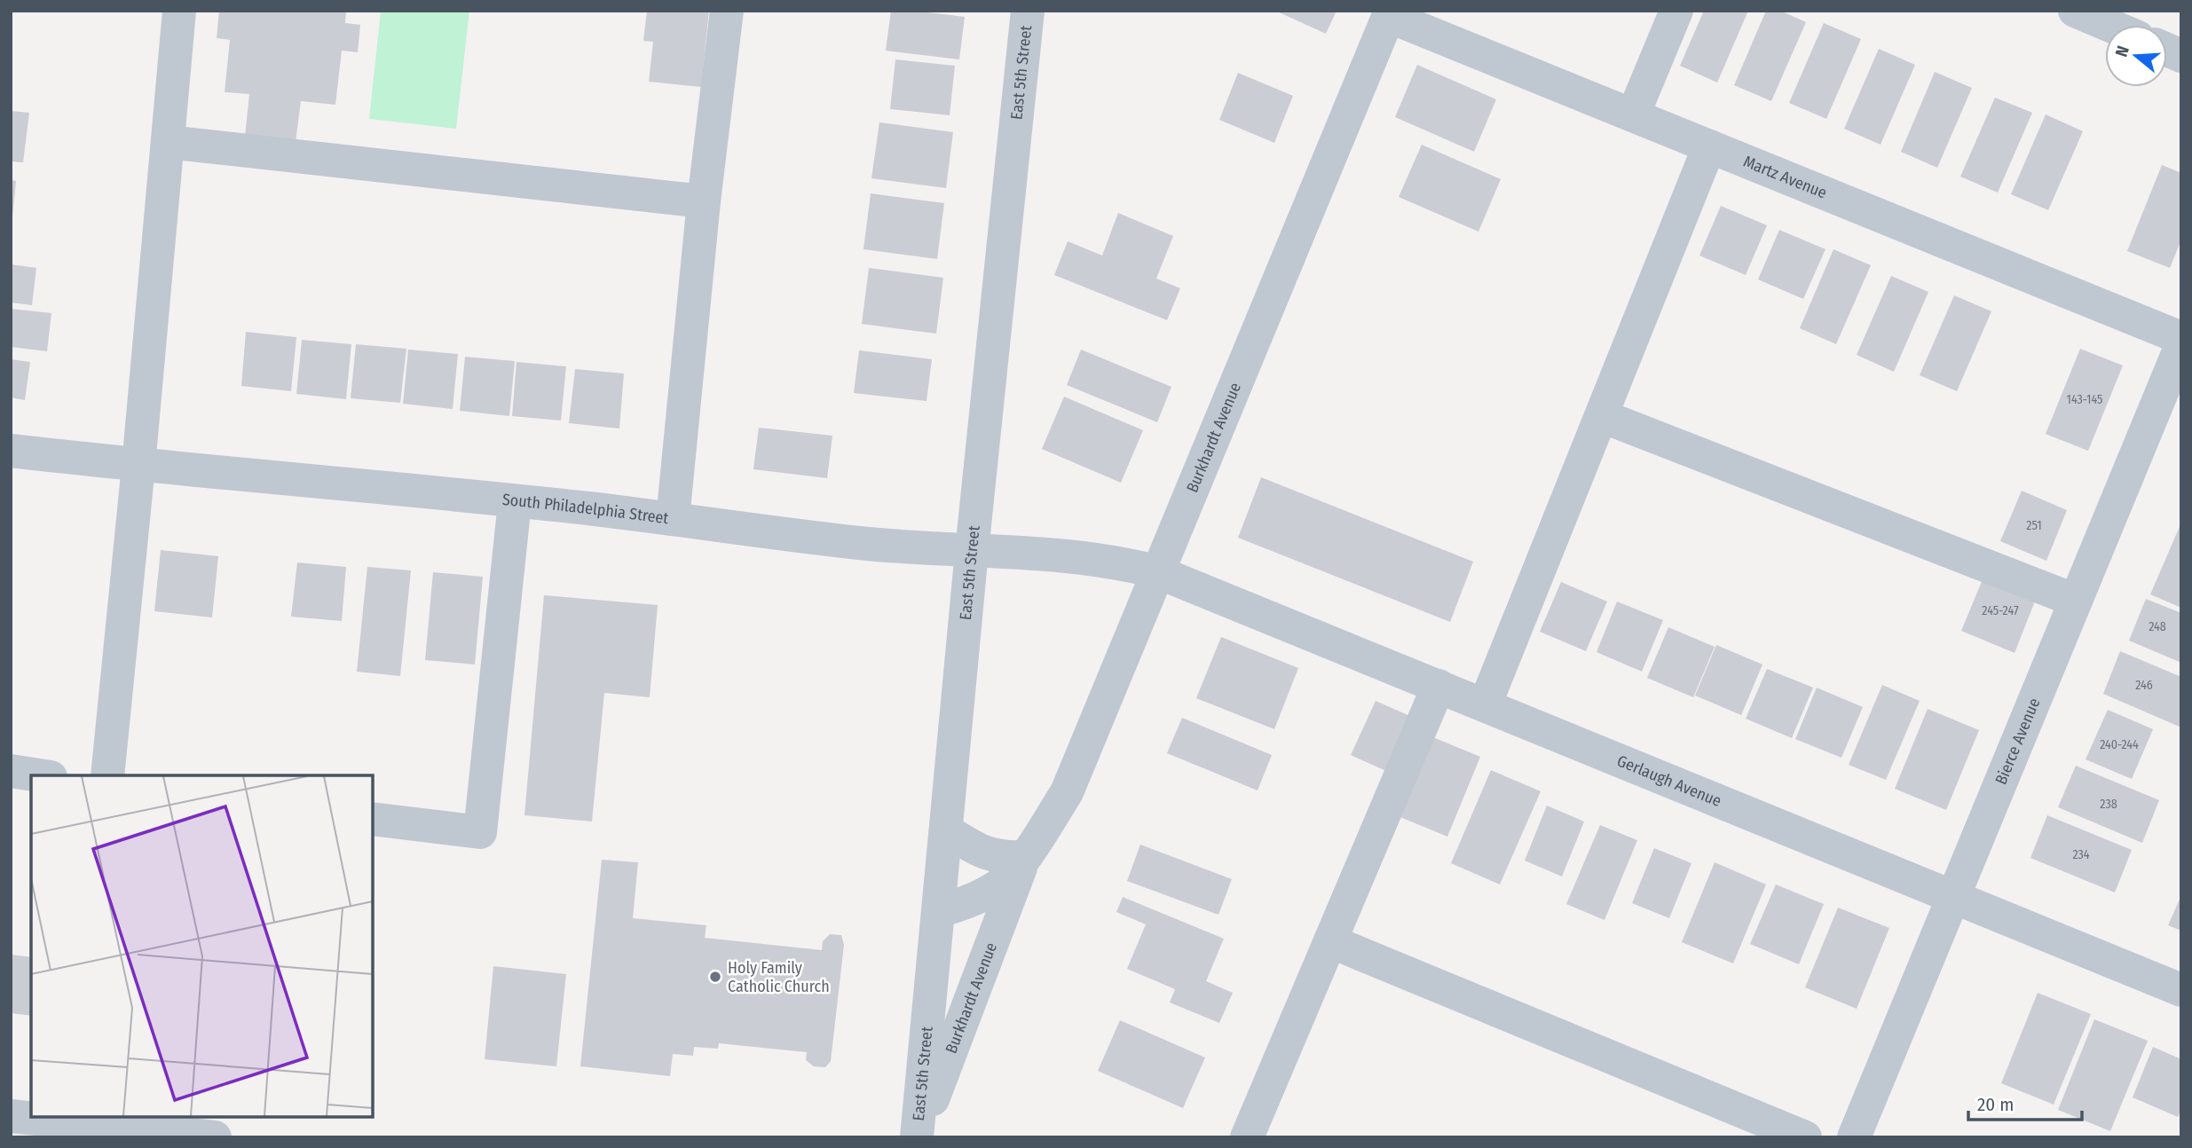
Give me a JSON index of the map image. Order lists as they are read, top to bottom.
{
  "streets": {
    "street": [
      "East 5th Street",
      "Martz Avenue",
      "Burkhardt Avenue",
      "South Philadelphia Street",
      "Bierce Avenue",
      "Gerlaugh Avenue"
    ]
  },
  "crossings": [
    ["East 5th Street", "Burkhardt Avenue"],
    ["East 5th Street", "South Philadelphia Street"],
    ["Martz Avenue", "Burkhardt Avenue"],
    ["Burkhardt Avenue", "South Philadelphia Street"],
    ["Burkhardt Avenue", "Gerlaugh Avenue"],
    ["South Philadelphia Street", "Gerlaugh Avenue"],
    ["Bierce Avenue", "Gerlaugh Avenue"]
  ],
  "places": ["Holy Family Catholic Church"],
  "house_numbers": [
    "143-145",
    "251",
    "245-247",
    "248",
    "246",
    "240-244",
    "238",
    "234"
  ],
  "scale_bar": "20 m",
  "north": "left"
}
